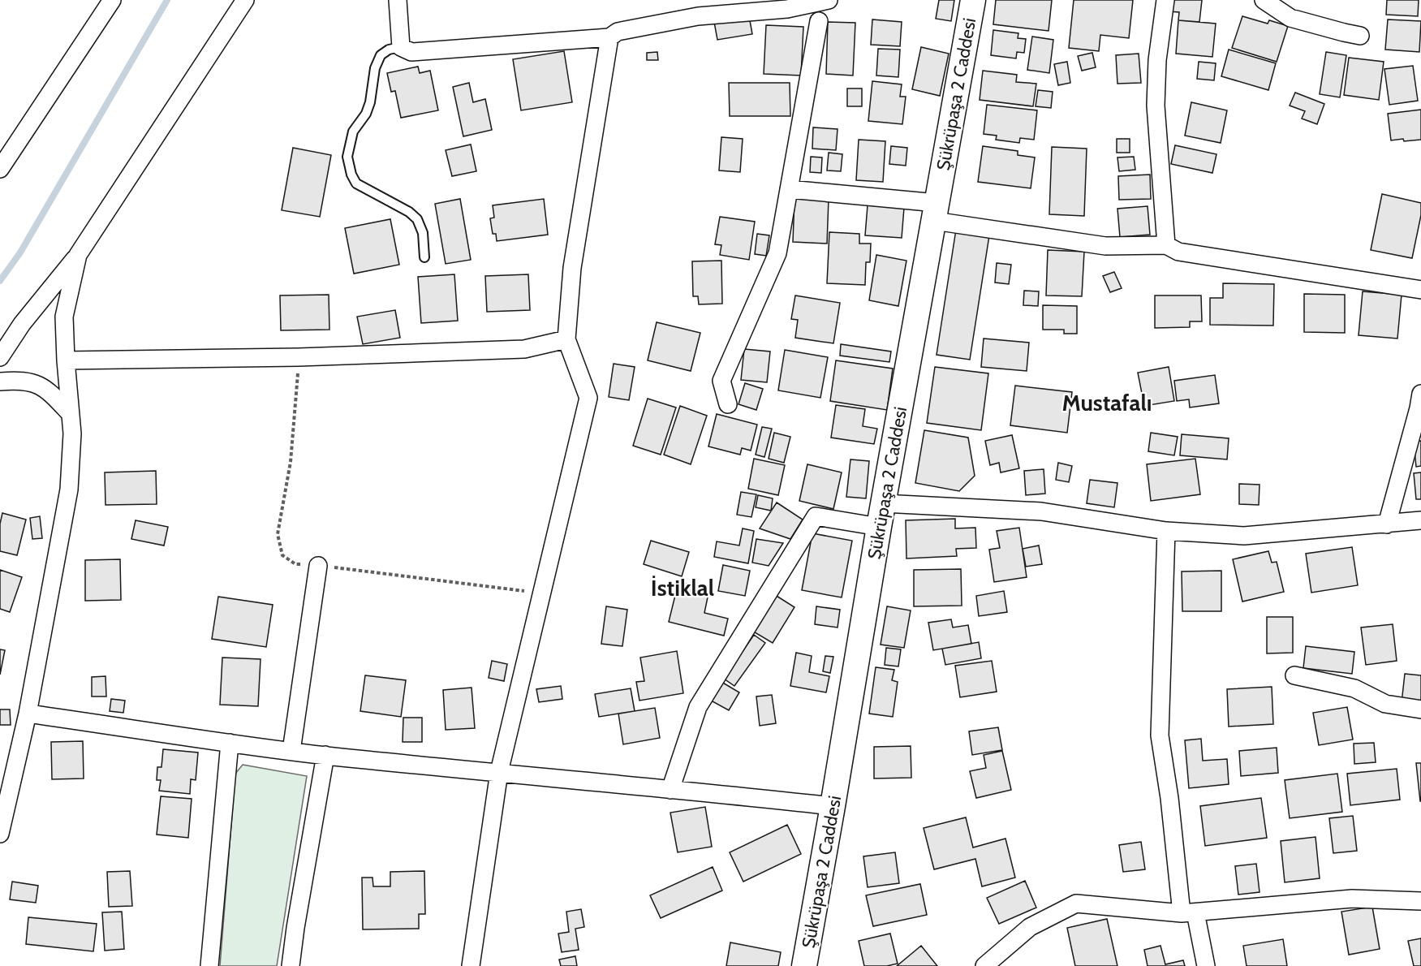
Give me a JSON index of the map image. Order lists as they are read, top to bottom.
{
  "streets": {
    "main road": ["Şükrüpaşa 2 Caddesi"]
  },
  "districts": ["Mustafalı", "İstiklal"]
}
